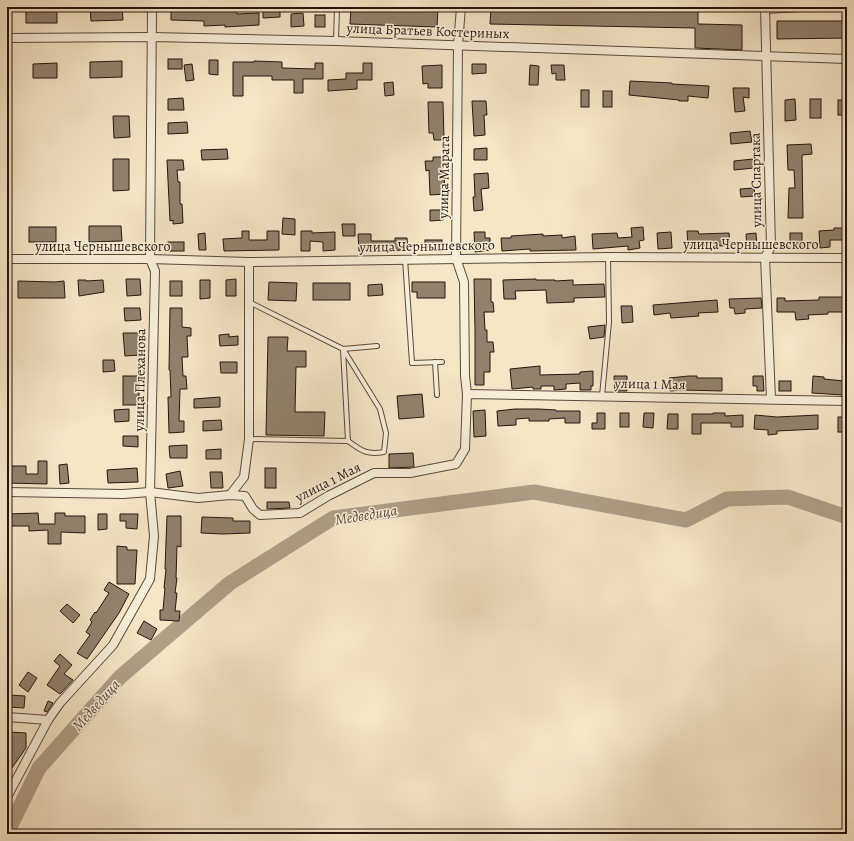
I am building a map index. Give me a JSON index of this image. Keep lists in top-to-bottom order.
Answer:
{
  "streets": {
    "street": [
      "улица Братьев Костериных",
      "улица Марата",
      "улица Спартака",
      "улица Чернышевского",
      "улица Плеханова",
      "улица 1 Мая"
    ]
  },
  "crossings": [
    ["улица Братьев Костериных", "улица Марата"],
    ["улица Братьев Костериных", "улица Спартака"],
    ["улица Братьев Костериных", "улица Плеханова"],
    ["улица Марата", "улица Чернышевского"],
    ["улица Марата", "улица 1 Мая"],
    ["улица Спартака", "улица Чернышевского"],
    ["улица Спартака", "улица 1 Мая"],
    ["улица Чернышевского", "улица Плеханова"],
    ["улица Плеханова", "улица 1 Мая"]
  ],
  "water": ["Медведица"]
}
